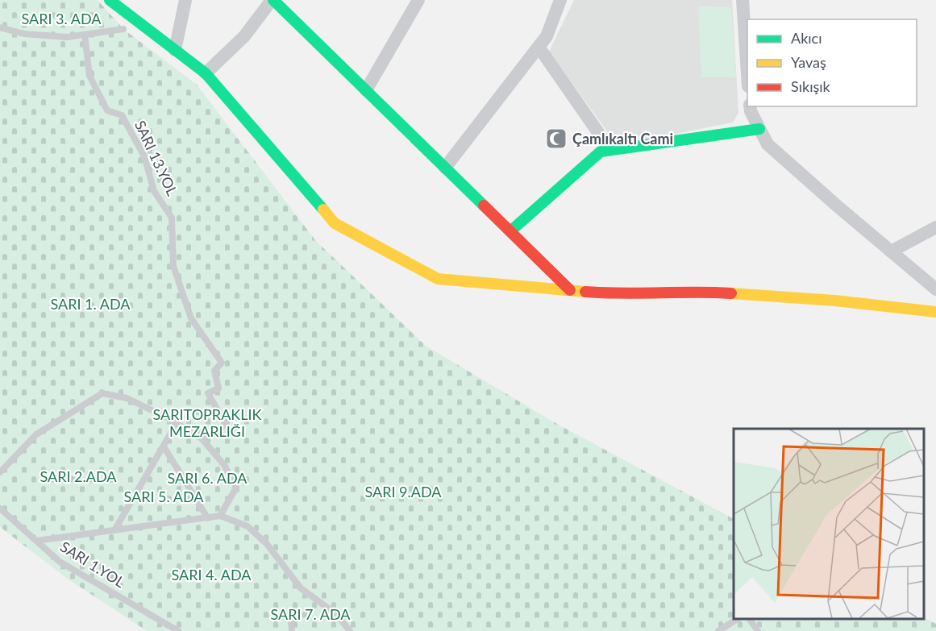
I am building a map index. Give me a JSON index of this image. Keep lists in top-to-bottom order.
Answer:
{
  "streets": {
    "lane": ["SARI 13.YOL", "SARI 1.YOL"]
  },
  "parks": [
    "SARI 3. ADA",
    "SARI 1. ADA",
    "SARITOPRAKLIK MEZARLIĞI",
    "SARI 2.ADA",
    "SARI 6. ADA",
    "SARI 9.ADA",
    "SARI 5. ADA",
    "SARI 4. ADA",
    "SARI 7. ADA"
  ],
  "places": {
    "mosque": ["Çamlıkaltı Cami"]
  },
  "legend": ["Akıcı", "Yavaş", "Sıkışık"]
}
